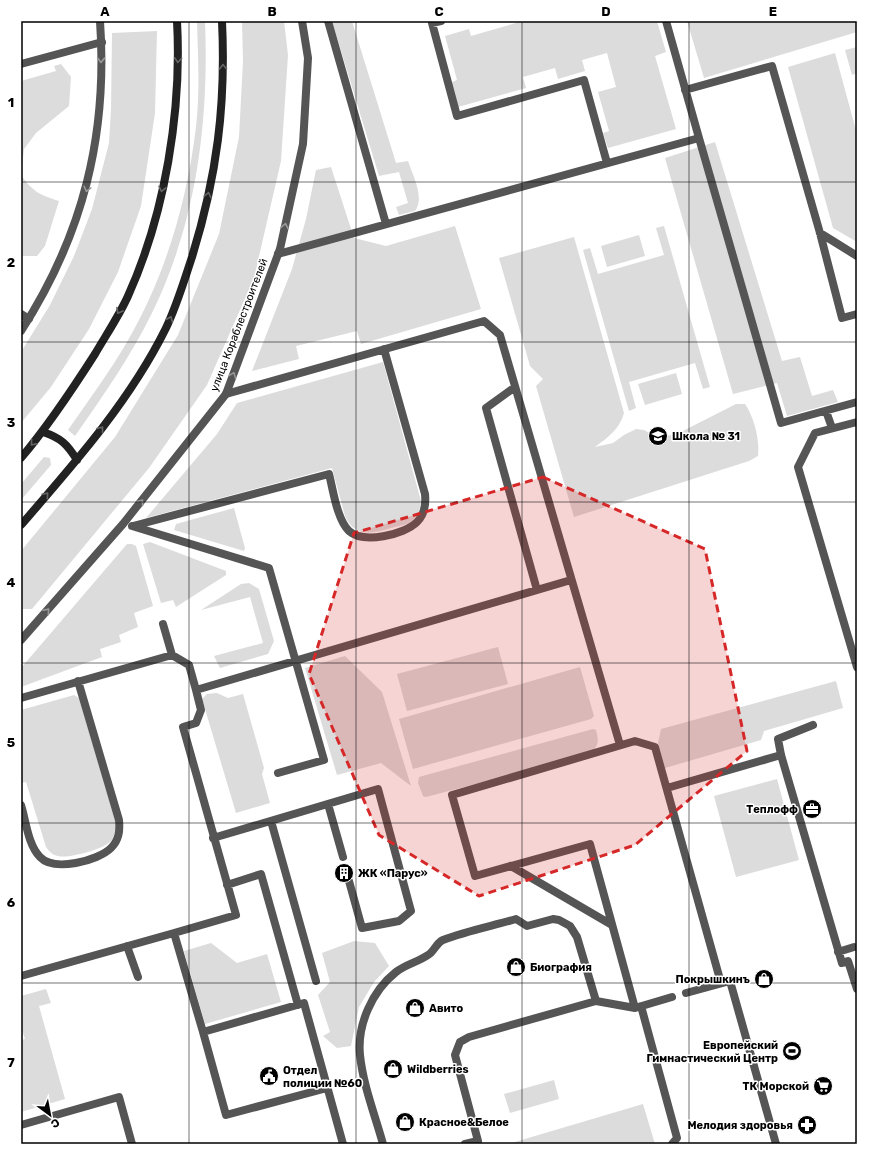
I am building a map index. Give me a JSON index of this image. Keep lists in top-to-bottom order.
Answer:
{
  "streets": {
    "street": ["улица Кораблестроителей"]
  },
  "one_way": ["улица Кораблестроителей"],
  "places": {
    "school or university": ["Школа № 31"],
    "office": ["Теплофф"],
    "building": ["ЖК «Парус»"],
    "shop": [
      "Биография",
      "Покрышкинъ",
      "Авито",
      "Wildberries",
      "Красное&Белое"
    ],
    "sports": ["Европейский Гимнастический Центр"],
    "public building": ["Отдел полиции №60"],
    "supermarket": ["ТК Морской"],
    "pharmacy": ["Мелодия здоровья"]
  },
  "north": "bottom right",
  "grid": {
    "columns": [
      "A",
      "B",
      "C",
      "D",
      "E"
    ],
    "rows": [
      "1",
      "2",
      "3",
      "4",
      "5",
      "6",
      "7"
    ]
  }
}
